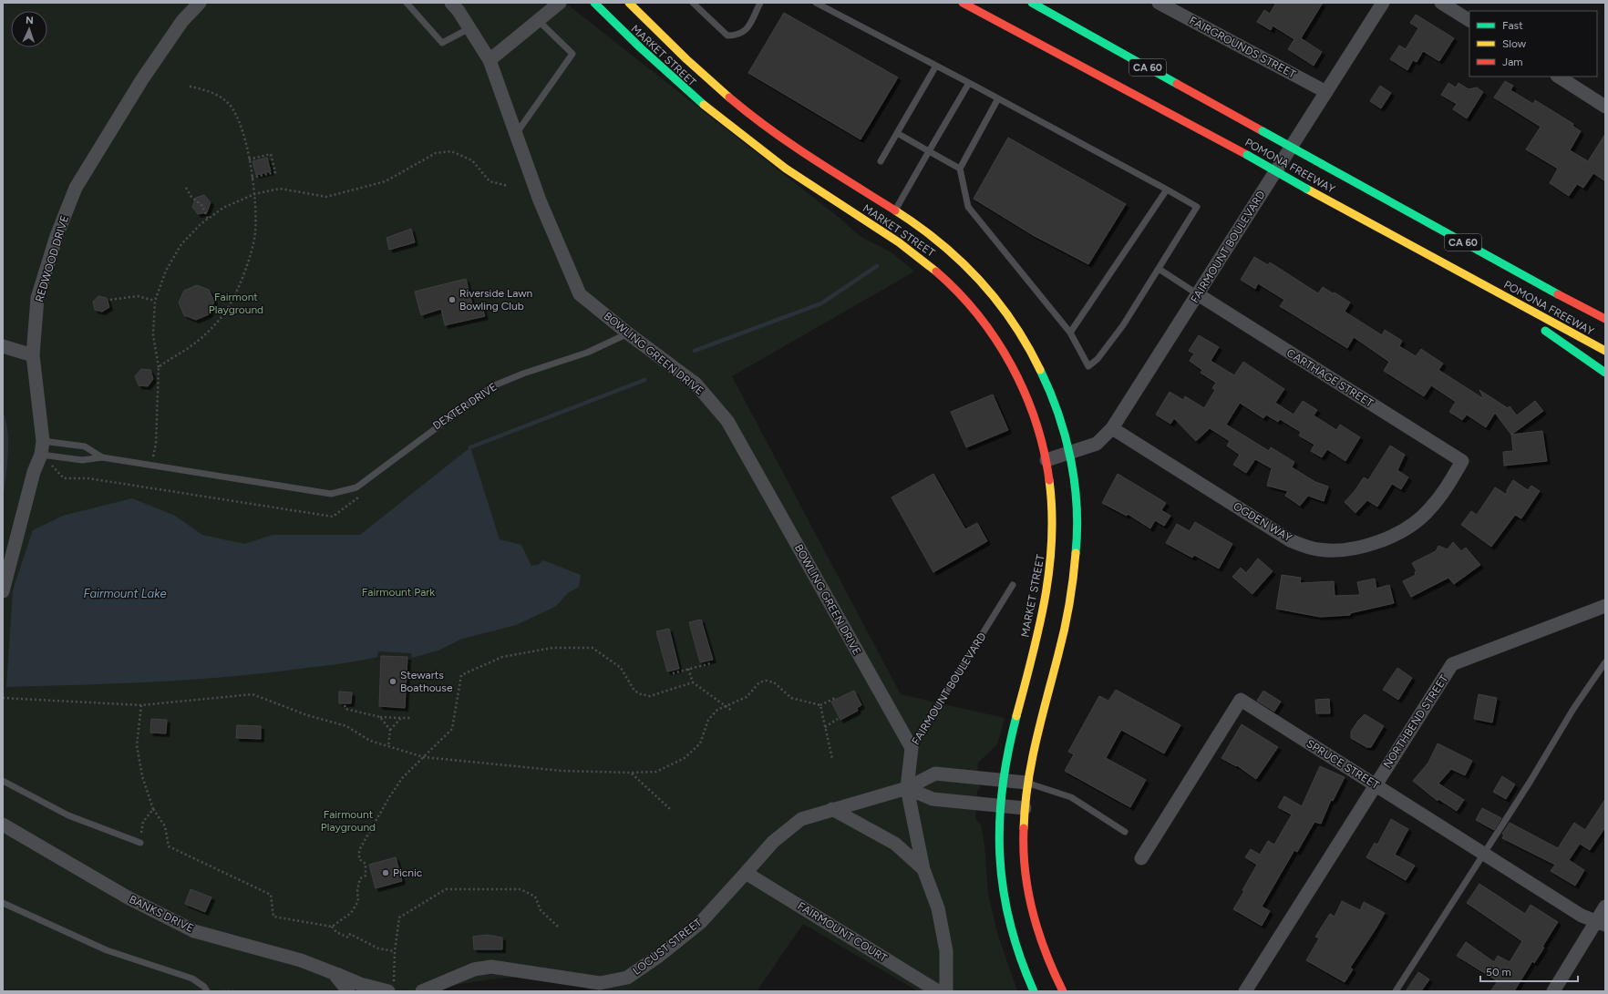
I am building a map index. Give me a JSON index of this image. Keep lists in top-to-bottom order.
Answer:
{
  "streets": {
    "main road": ["MARKET STREET", "CA 60", "POMONA FREEWAY"],
    "street": [
      "FAIRGROUNDS STREET",
      "FAIRMOUNT BOULEVARD",
      "REDWOOD DRIVE",
      "BOWLING GREEN DRIVE",
      "CARTHAGE STREET",
      "OGDEN WAY",
      "NORTHBEND STREET",
      "SPRUCE STREET",
      "BANKS DRIVE",
      "FAIRMOUNT COURT",
      "LOCUST STREET"
    ],
    "lane": ["DEXTER DRIVE"]
  },
  "crossings": [
    ["FAIRGROUNDS STREET", "FAIRMOUNT BOULEVARD"],
    ["MARKET STREET", "FAIRMOUNT BOULEVARD"],
    ["FAIRMOUNT BOULEVARD", "BOWLING GREEN DRIVE"],
    ["FAIRMOUNT BOULEVARD", "CARTHAGE STREET"],
    ["FAIRMOUNT BOULEVARD", "OGDEN WAY"],
    ["FAIRMOUNT BOULEVARD", "LOCUST STREET"],
    ["BOWLING GREEN DRIVE", "DEXTER DRIVE"],
    ["CARTHAGE STREET", "OGDEN WAY"],
    ["NORTHBEND STREET", "SPRUCE STREET"],
    ["FAIRMOUNT COURT", "LOCUST STREET"]
  ],
  "water": ["Fairmount Lake"],
  "parks": ["Fairmont Playground", "Fairmount Park", "Fairmount Playground"],
  "places": ["Riverside Lawn Bowling Club", "Stewarts Boathouse", "Picnic"],
  "legend": ["Fast", "Slow", "Jam"],
  "scale_bar": "50 m",
  "north": "top"
}
